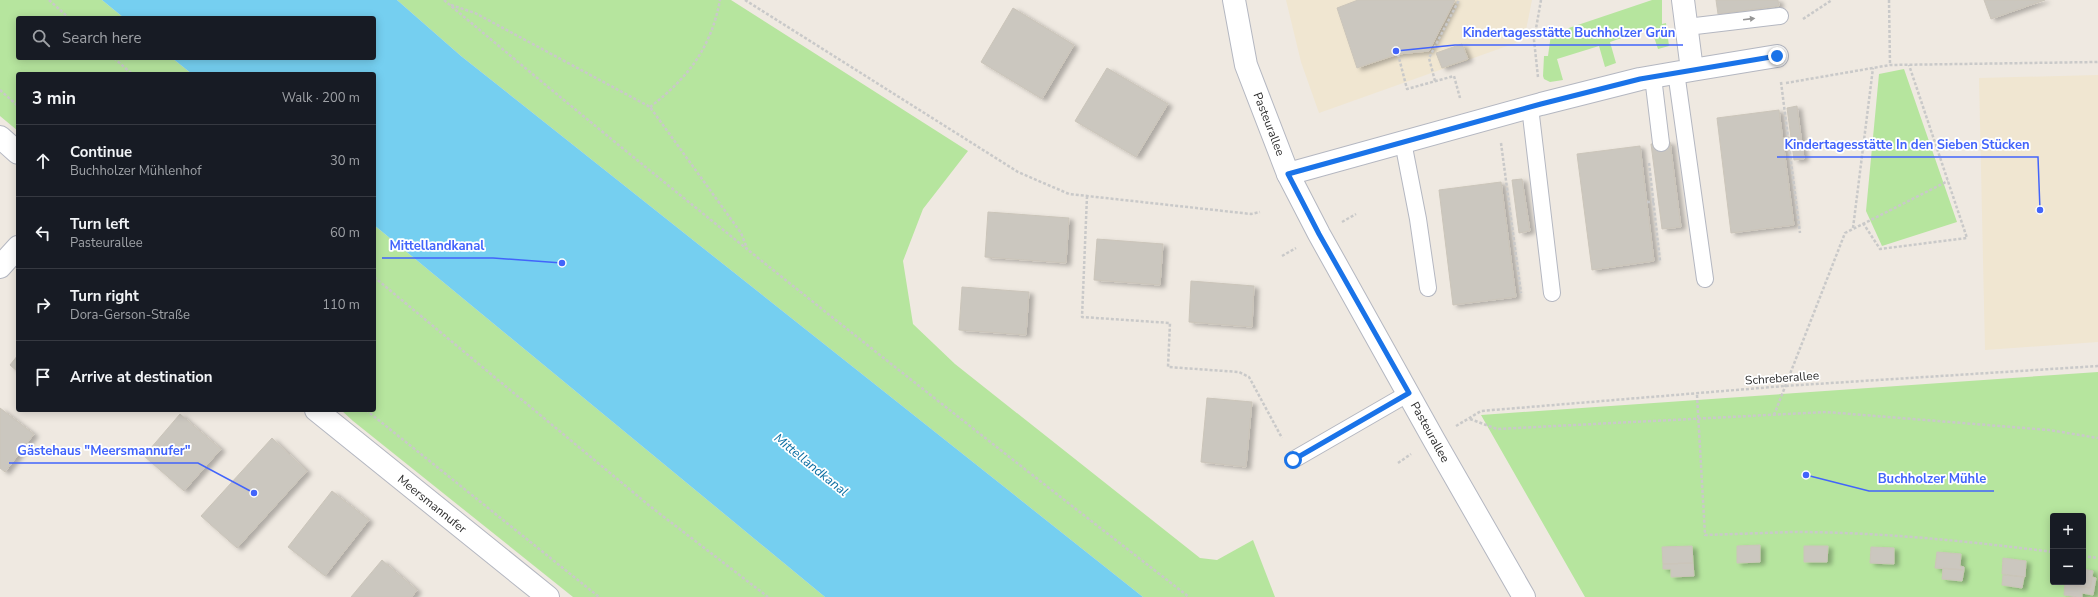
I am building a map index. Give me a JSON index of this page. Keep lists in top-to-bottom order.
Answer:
{
  "streets": {
    "street": ["Pasteurallee", "Meersmannufer"],
    "path": ["Schreberallee"]
  },
  "water": ["Mittellandkanal"],
  "places": [
    "Kindertagesstätte Buchholzer Grün",
    "Kindertagesstätte In den Sieben Stücken",
    "Mittellandkanal",
    "Buchholzer Mühle",
    "Gästehaus \"Meersmannufer\""
  ],
  "page": {
    "search": "Search here",
    "heading": ["3 min", "Walk · 200 m"],
    "list": [
      ["Continue", "Buchholzer Mühlenhof", "30 m"],
      ["Turn left", "Pasteurallee", "60 m"],
      ["Turn right", "Dora-Gerson-Straße", "110 m"],
      "Arrive at destination"
    ],
    "map_buttons": ["+", "−"]
  }
}
